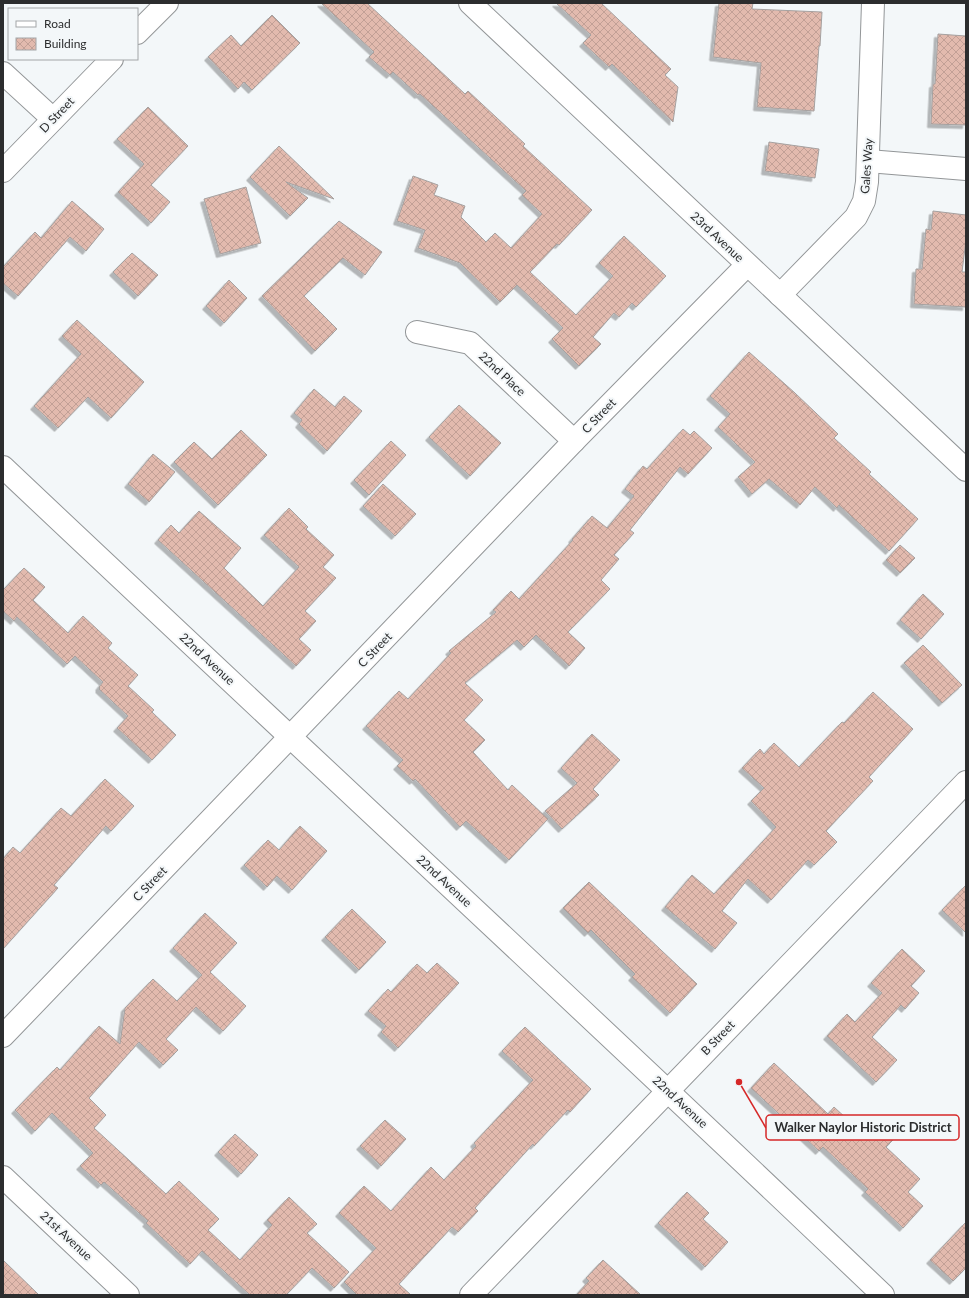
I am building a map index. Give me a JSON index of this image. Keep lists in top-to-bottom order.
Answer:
{
  "streets": {
    "street": [
      "D Street",
      "Gales Way",
      "23rd Avenue",
      "22nd Place",
      "C Street",
      "22nd Avenue",
      "B Street",
      "21st Avenue"
    ]
  },
  "crossings": [
    ["Gales Way", "23rd Avenue"],
    ["23rd Avenue", "C Street"],
    ["22nd Place", "C Street"],
    ["C Street", "22nd Avenue"],
    ["22nd Avenue", "B Street"]
  ],
  "places": ["Walker Naylor Historic District"],
  "legend": ["Road", "Building"]
}
